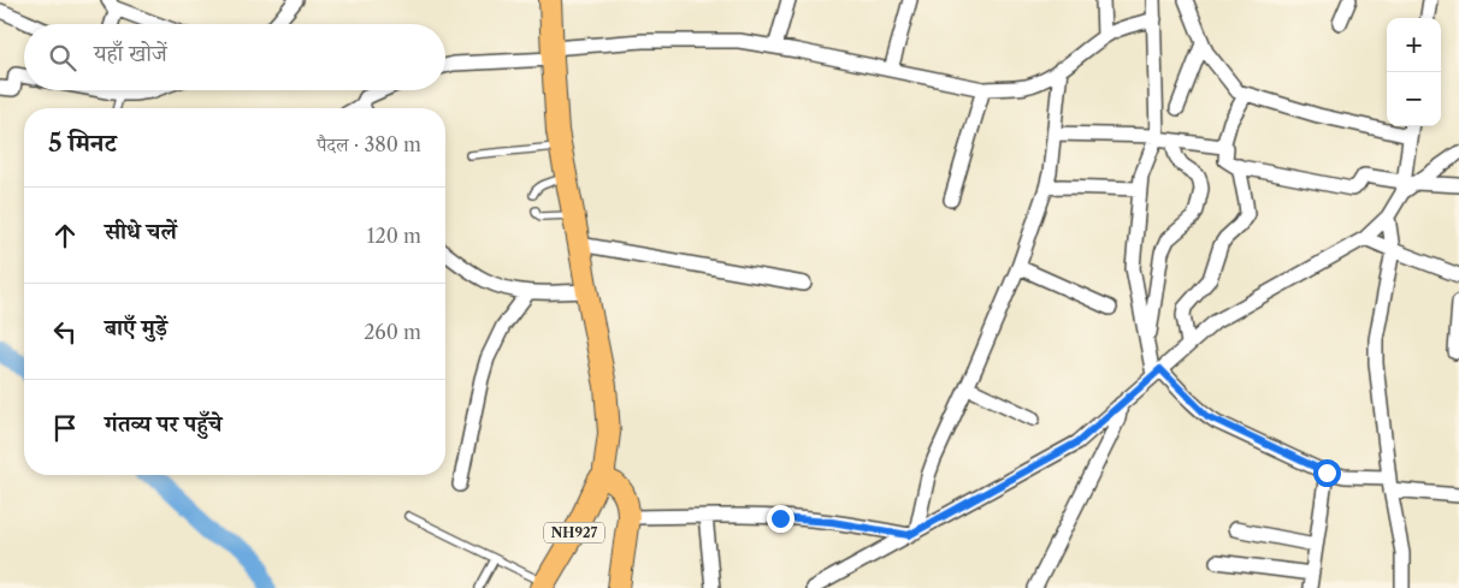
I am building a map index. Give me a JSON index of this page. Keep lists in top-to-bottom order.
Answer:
{
  "streets": {
    "main road": ["NH927"]
  },
  "page": {
    "map_buttons": ["+", "−"],
    "search": "यहाँ खोजें",
    "heading": ["5 मिनट", "पैदल · 380 m"],
    "list": [
      ["सीधे चलें", "120 m"],
      ["बाएँ मुड़ें", "260 m"],
      "गंतव्य पर पहुँचे"
    ]
  }
}
